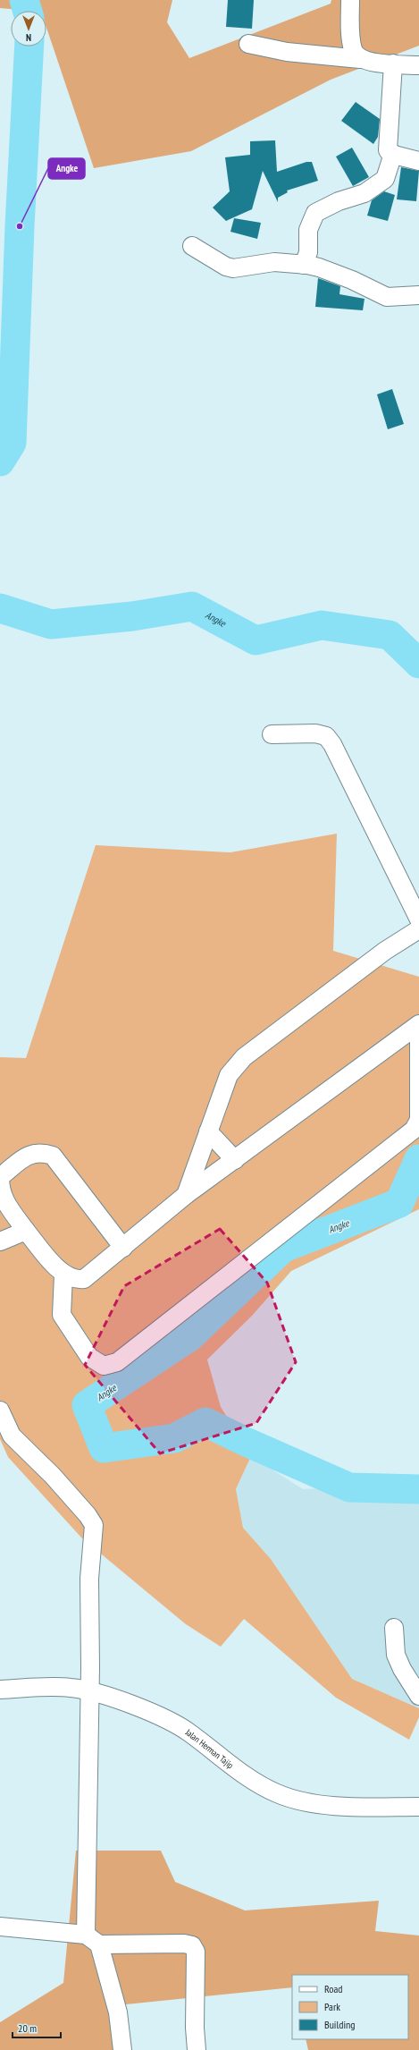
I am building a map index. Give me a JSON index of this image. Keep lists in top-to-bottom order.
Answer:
{
  "streets": {
    "street": ["Jalan Herman Tajip"]
  },
  "water": ["Angke"],
  "places": ["Angke"],
  "legend": ["Road", "Park", "Building"],
  "scale_bar": "20 m",
  "north": "bottom"
}
